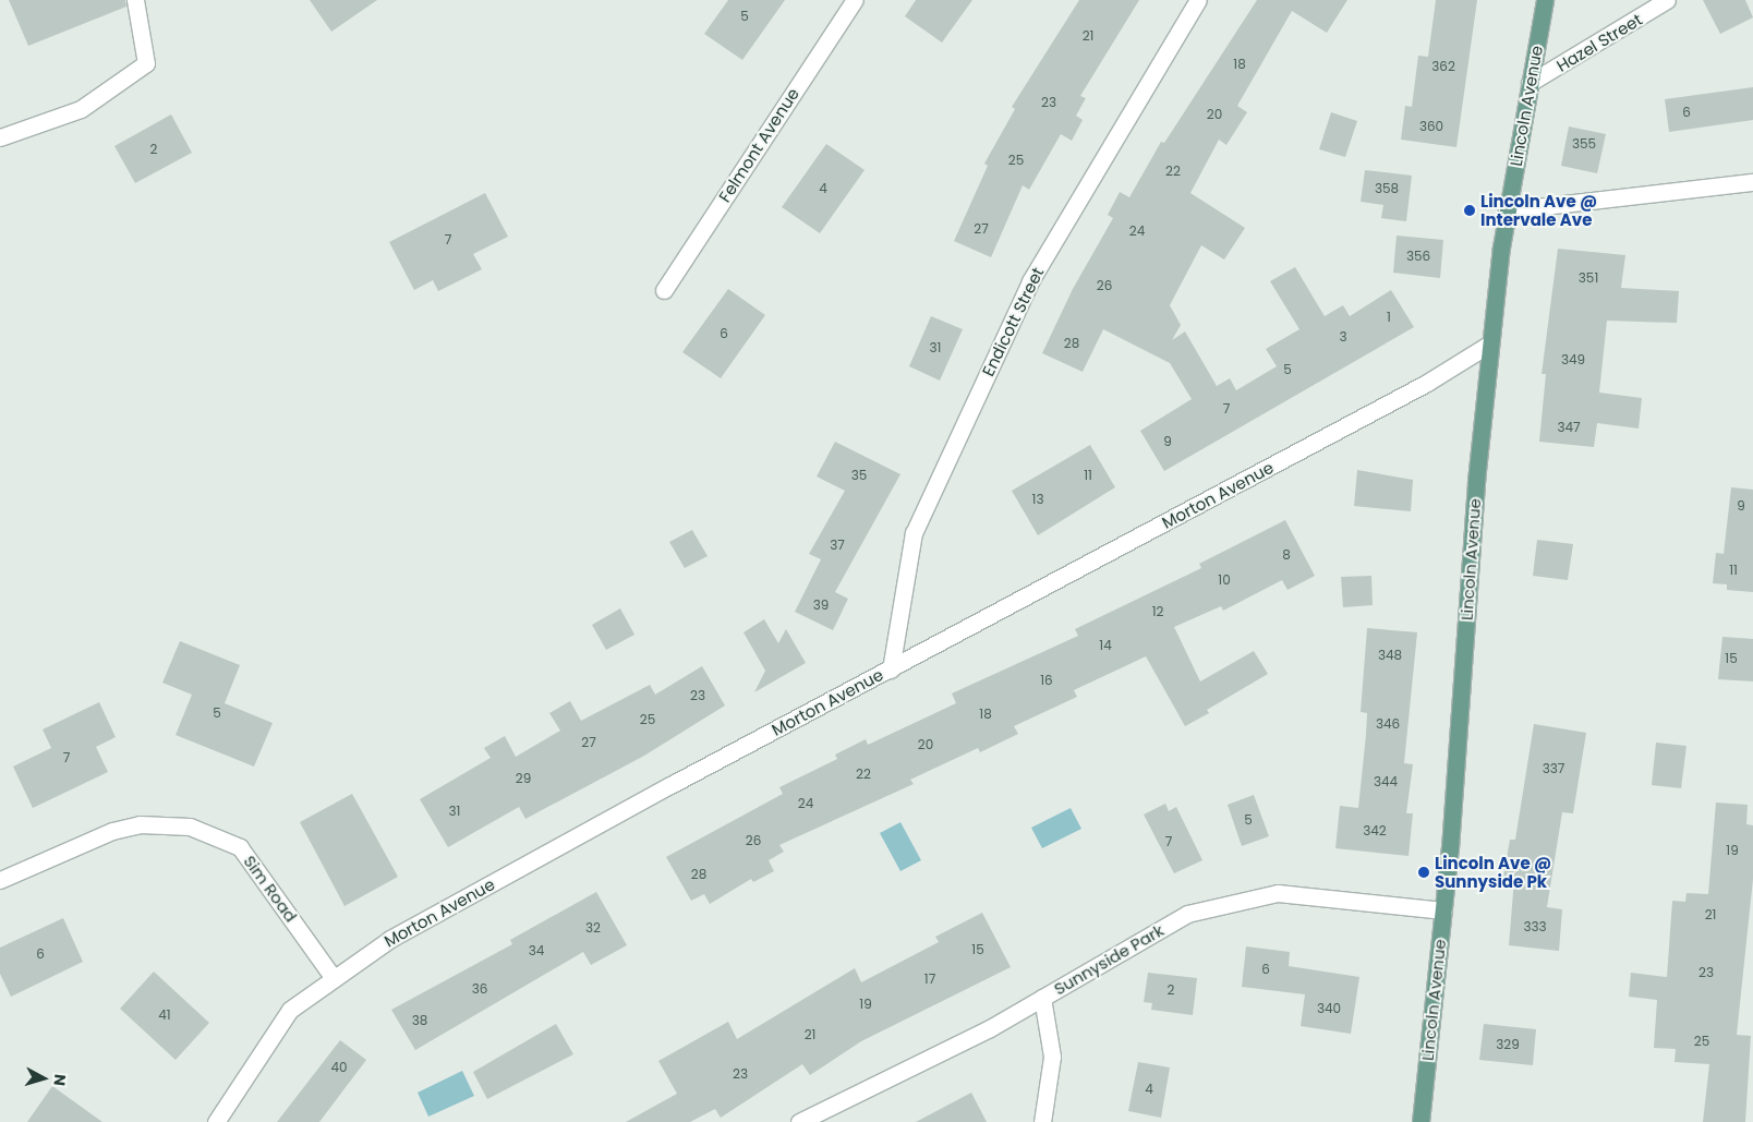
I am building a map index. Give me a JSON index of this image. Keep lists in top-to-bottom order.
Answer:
{
  "streets": {
    "main road": ["Lincoln Avenue"],
    "street": [
      "Hazel Street",
      "Felmont Avenue",
      "Endicott Street",
      "Morton Avenue",
      "Sim Road",
      "Sunnyside Park"
    ]
  },
  "crossings": [
    ["Hazel Street", "Lincoln Avenue"],
    ["Lincoln Avenue", "Morton Avenue"],
    ["Lincoln Avenue", "Sunnyside Park"],
    ["Endicott Street", "Morton Avenue"],
    ["Morton Avenue", "Sim Road"]
  ],
  "places": ["Lincoln Ave @ Intervale Ave", "Lincoln Ave @ Sunnyside Pk"],
  "house_numbers": [
    "5",
    "21",
    "18",
    "362",
    "23",
    "6",
    "20",
    "360",
    "355",
    "2",
    "25",
    "22",
    "4",
    "358",
    "27",
    "24",
    "7",
    "356",
    "351",
    "26",
    "1",
    "6",
    "3",
    "28",
    "31",
    "349",
    "5",
    "7",
    "347",
    "9",
    "35",
    "11",
    "13",
    "9",
    "37",
    "8",
    "11",
    "10",
    "39",
    "12",
    "14",
    "348",
    "15",
    "16",
    "23",
    "5",
    "18",
    "25",
    "346",
    "27",
    "20",
    "7",
    "337",
    "22",
    "29",
    "344",
    "24",
    "31",
    "5",
    "342",
    "26",
    "7",
    "19",
    "28",
    "21",
    "333",
    "32",
    "15",
    "34",
    "6",
    "6",
    "23",
    "17",
    "36",
    "2",
    "19",
    "340",
    "41",
    "38",
    "21",
    "25",
    "329",
    "40",
    "23",
    "4"
  ],
  "north": "right"
}
